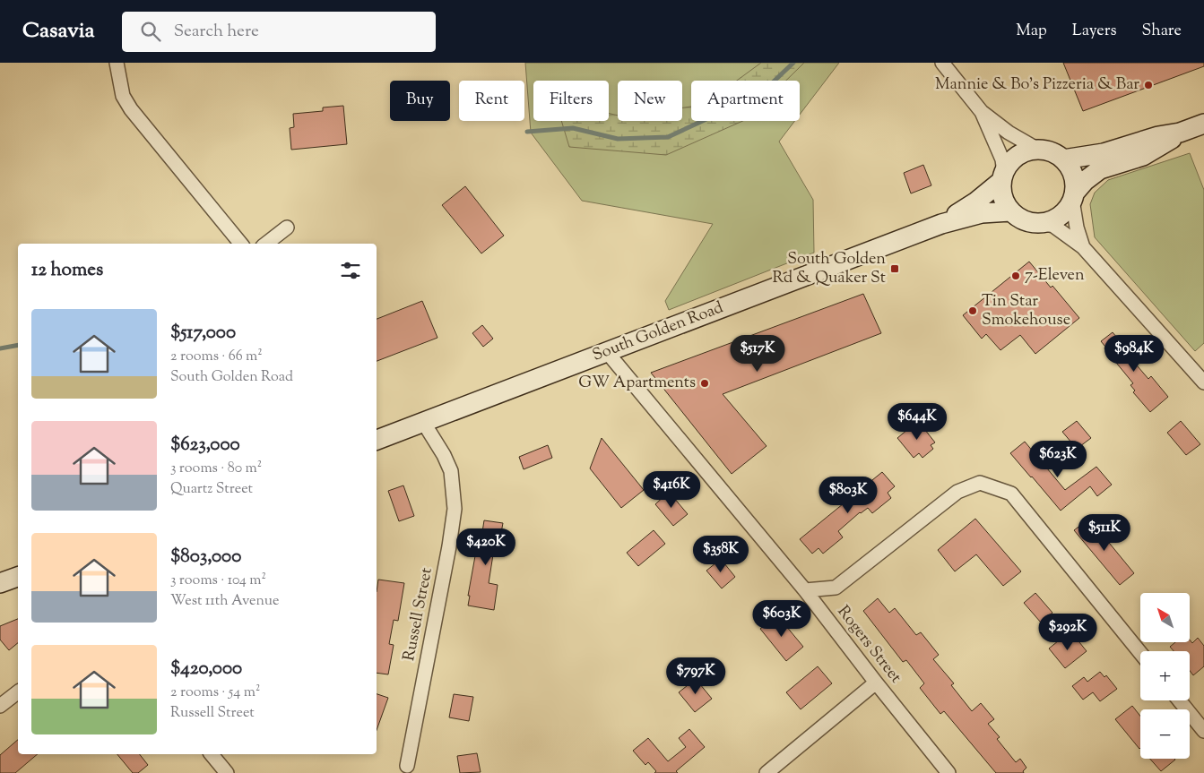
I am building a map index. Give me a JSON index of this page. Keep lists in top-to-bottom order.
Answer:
{
  "streets": {
    "main road": ["South Golden Road"],
    "street": ["Russell Street", "Rogers Street"]
  },
  "crossings": [
    ["South Golden Road", "Russell Street"],
    ["South Golden Road", "Rogers Street"]
  ],
  "places": {
    "other": [
      "Mannie & Bo's Pizzeria & Bar",
      "7-Eleven",
      "Tin Star Smokehouse",
      "GW Apartments"
    ],
    "transit": ["South Golden Rd & Quaker St"]
  },
  "north": "top left",
  "page": {
    "header": "Casavia",
    "search": "Search here",
    "nav": ["Map", "Layers", "Share"],
    "chip": [
      "Buy",
      "Rent",
      "Filters",
      "New",
      "Apartment"
    ],
    "heading": "12 homes",
    "list": [
      {
        "name": "$517,000",
        "note": "2 rooms · 66 m² · South Golden Road"
      },
      {
        "name": "$623,000",
        "note": "3 rooms · 80 m² · Quartz Street"
      },
      {
        "name": "$803,000",
        "note": "3 rooms · 104 m² · West 11th Avenue"
      },
      {
        "name": "$420,000",
        "note": "2 rooms · 54 m² · Russell Street"
      }
    ],
    "price": [
      "$517K",
      "$984K",
      "$644K",
      "$623K",
      "$416K",
      "$803K",
      "$511K",
      "$420K",
      "$358K",
      "$603K",
      "$292K",
      "$797K"
    ],
    "map_buttons": ["+", "−"]
  }
}
